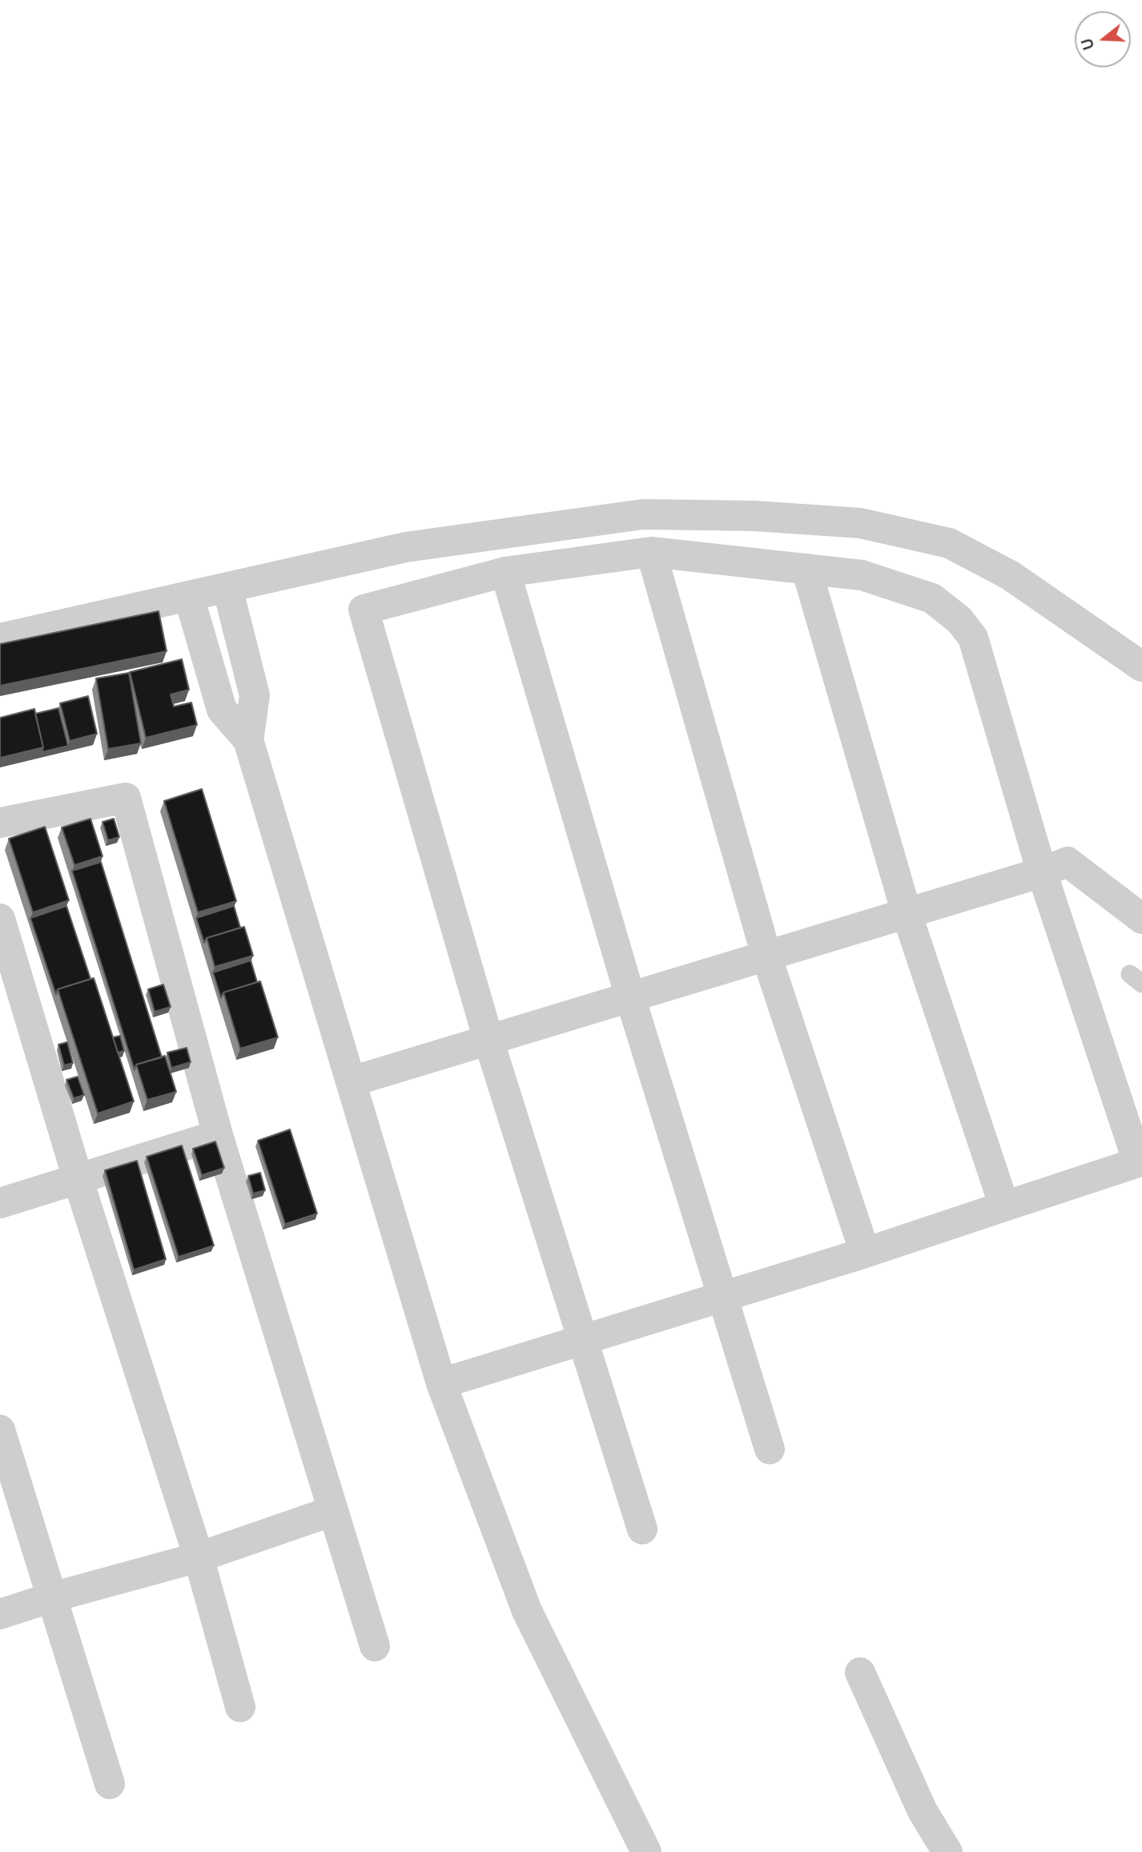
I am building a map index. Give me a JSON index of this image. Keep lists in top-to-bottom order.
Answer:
{
  "north": "left"
}
